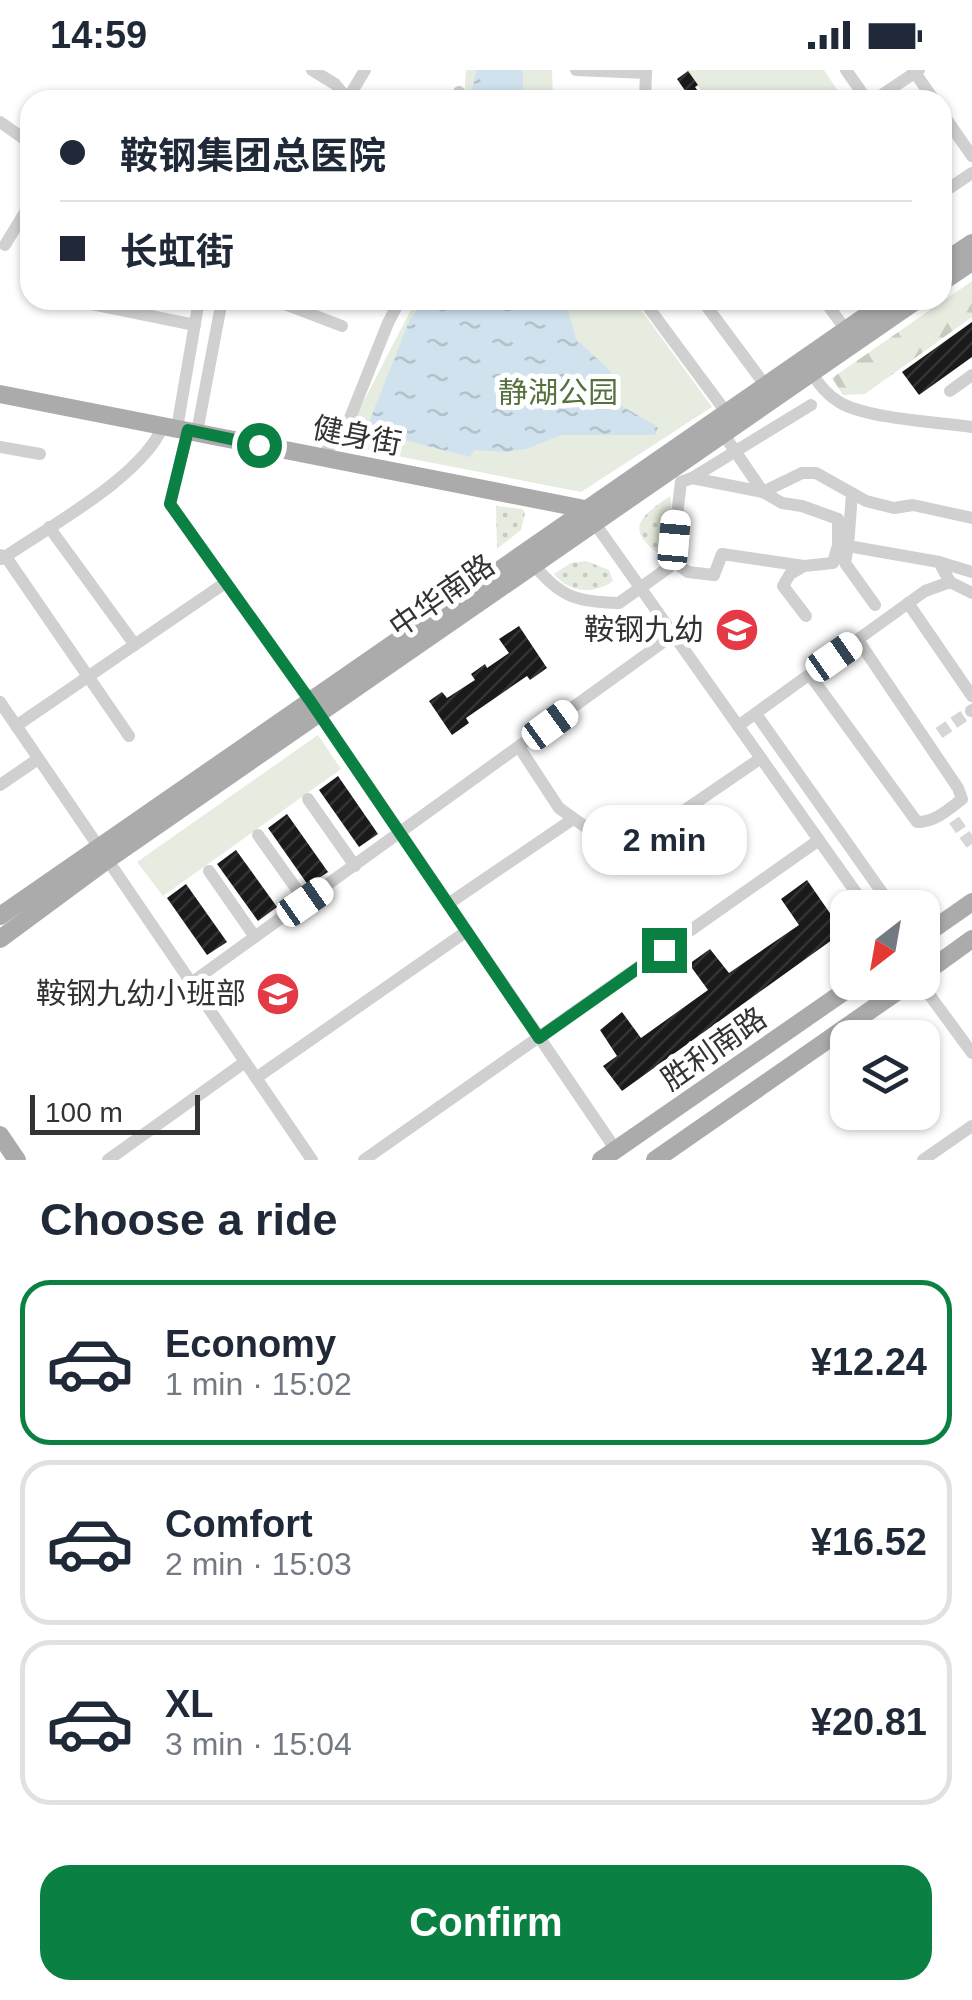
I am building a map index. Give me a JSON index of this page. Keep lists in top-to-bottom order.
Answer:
{
  "streets": {
    "main road": ["健身街", "中华南路", "胜利南路"]
  },
  "crossings": [
    ["健身街", "中华南路"]
  ],
  "parks": ["静湖公园"],
  "places": {
    "school or university": ["鞍钢九幼", "鞍钢九幼小班部"]
  },
  "scale_bar": "100 m",
  "north": "bottom left",
  "page": {
    "status": "14:59",
    "banner": ["鞍钢集团总医院", "长虹街"],
    "bubble": "2 min",
    "scale": "100 m",
    "heading": "Choose a ride",
    "list": [
      {
        "name": "Economy",
        "note": "1 min · 15:02",
        "value": "¥12.24"
      },
      {
        "name": "Comfort",
        "note": "2 min · 15:03",
        "value": "¥16.52"
      },
      {
        "name": "XL",
        "note": "3 min · 15:04",
        "value": "¥20.81"
      }
    ],
    "buttons": "Confirm"
  }
}
